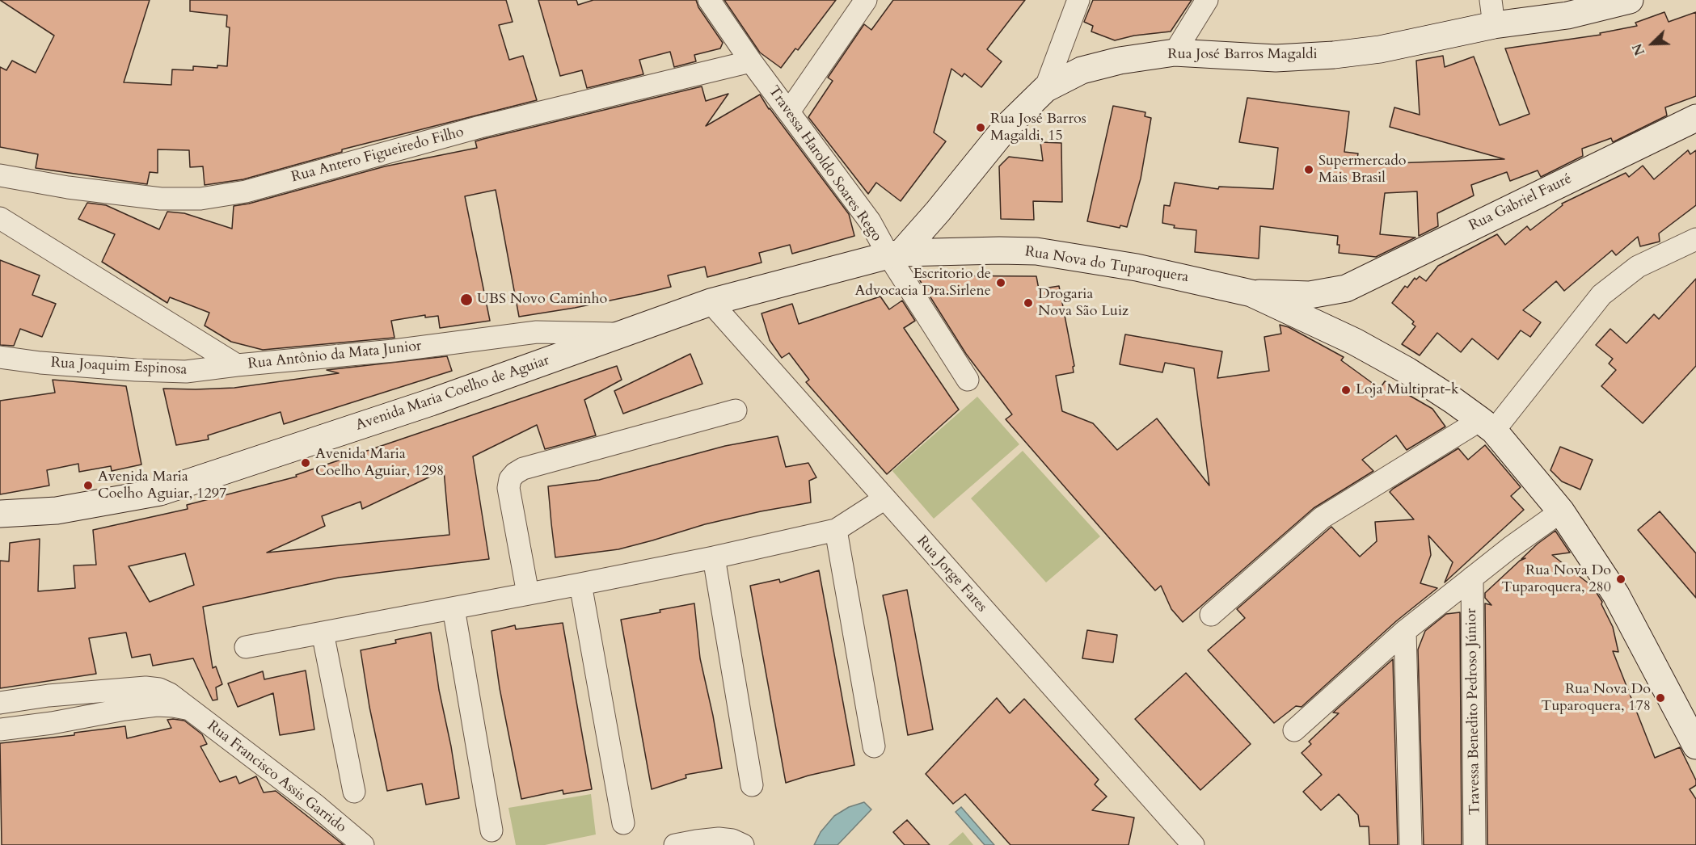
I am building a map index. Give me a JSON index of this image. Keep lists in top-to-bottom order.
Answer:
{
  "streets": {
    "main road": [
      "Rua José Barros Magaldi",
      "Rua Gabriel Fauré",
      "Rua Nova do Tuparoquera",
      "Avenida Maria Coelho de Aguiar"
    ],
    "street": [
      "Rua Antero Figueiredo Filho",
      "Travessa Haroldo Soares Rego",
      "Rua Antônio da Mata Junior",
      "Rua Joaquim Espinosa",
      "Rua Jorge Fares",
      "Travessa Benedito Pedroso Júnior",
      "Rua Francisco Assis Garrido"
    ]
  },
  "crossings": [
    ["Rua José Barros Magaldi", "Travessa Haroldo Soares Rego"],
    ["Rua José Barros Magaldi", "Rua Nova do Tuparoquera"],
    ["Rua José Barros Magaldi", "Avenida Maria Coelho de Aguiar"],
    ["Rua Antero Figueiredo Filho", "Travessa Haroldo Soares Rego"],
    ["Travessa Haroldo Soares Rego", "Rua Nova do Tuparoquera"],
    ["Travessa Haroldo Soares Rego", "Avenida Maria Coelho de Aguiar"],
    ["Rua Gabriel Fauré", "Rua Nova do Tuparoquera"],
    ["Rua Nova do Tuparoquera", "Avenida Maria Coelho de Aguiar"],
    ["Rua Antônio da Mata Junior", "Rua Joaquim Espinosa"],
    ["Rua Antônio da Mata Junior", "Avenida Maria Coelho de Aguiar"],
    ["Avenida Maria Coelho de Aguiar", "Rua Jorge Fares"]
  ],
  "places": [
    "Rua José Barros Magaldi, 15",
    "Supermercado Mais Brasil",
    "Escritorio de Advocacia Dra.Sirlene",
    "UBS Novo Caminho",
    "Drogaria Nova São Luiz",
    "Loja Multiprat-k",
    "Avenida Maria Coelho Aguiar, 1298",
    "Avenida Maria Coelho Aguiar, 1297",
    "Rua Nova Do Tuparoquera, 280",
    "Rua Nova Do Tuparoquera, 178"
  ],
  "north": "bottom left"
}
